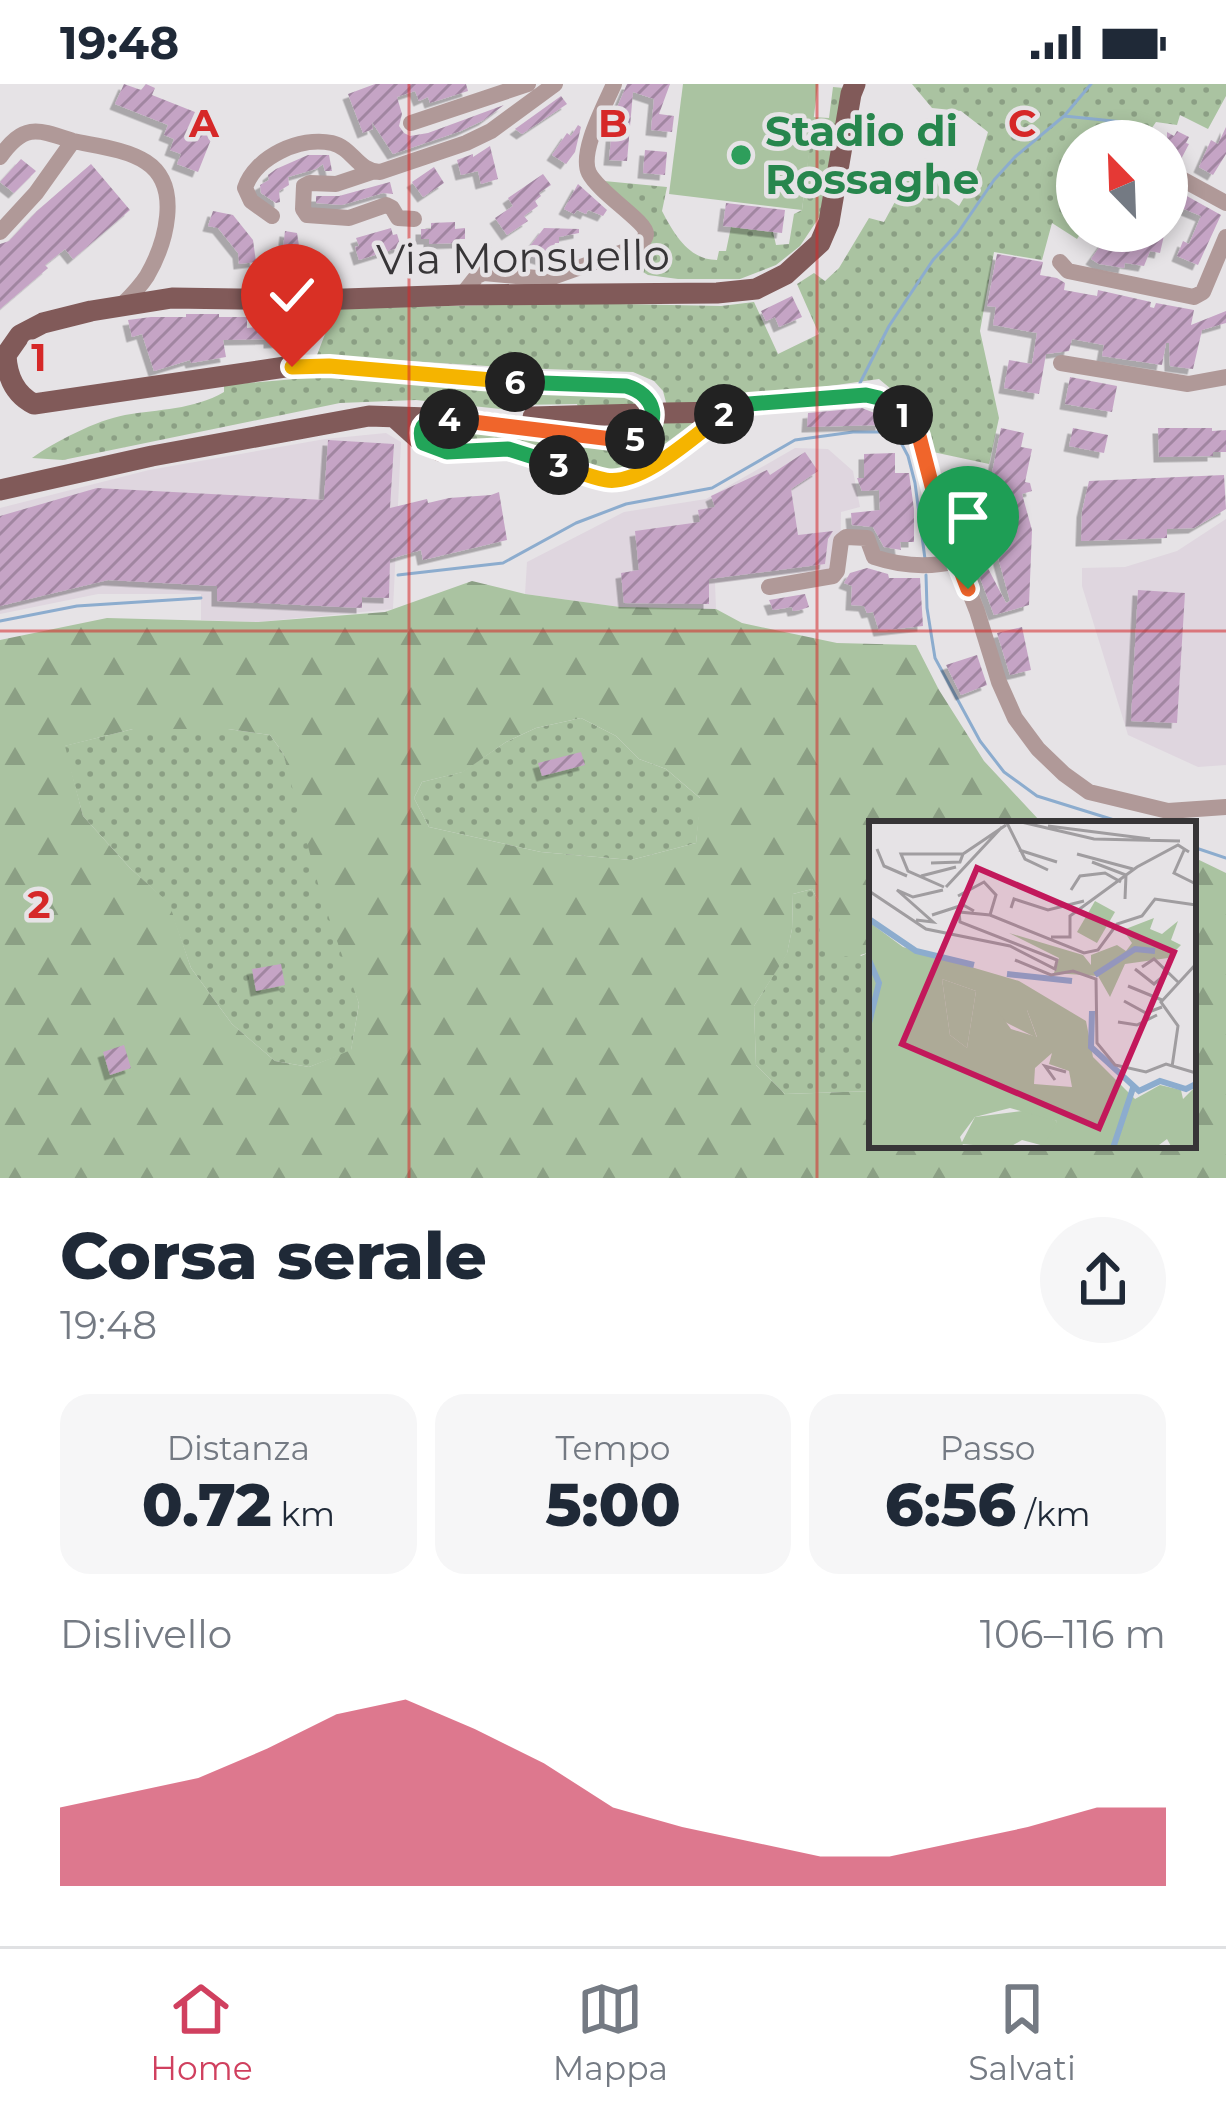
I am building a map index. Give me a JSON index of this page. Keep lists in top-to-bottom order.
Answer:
{
  "streets": {
    "main road": ["Via Monsuello"]
  },
  "places": ["Stadio di Rossaghe"],
  "north": "top left",
  "page": {
    "status": "19:48",
    "pins": [
      "6",
      "2",
      "1",
      "4",
      "5",
      "3"
    ],
    "heading": ["Corsa serale", "19:48"],
    "stats": [
      ["Distanza", "0.72 km"],
      ["Tempo", "5:00"],
      ["Passo", "6:56 /km"]
    ],
    "chart": ["Dislivello", "106–116 m"],
    "tabs": ["Home", "Mappa", "Salvati"]
  },
  "grid": {
    "columns": ["A", "B", "C"],
    "rows": ["1", "2"]
  }
}
